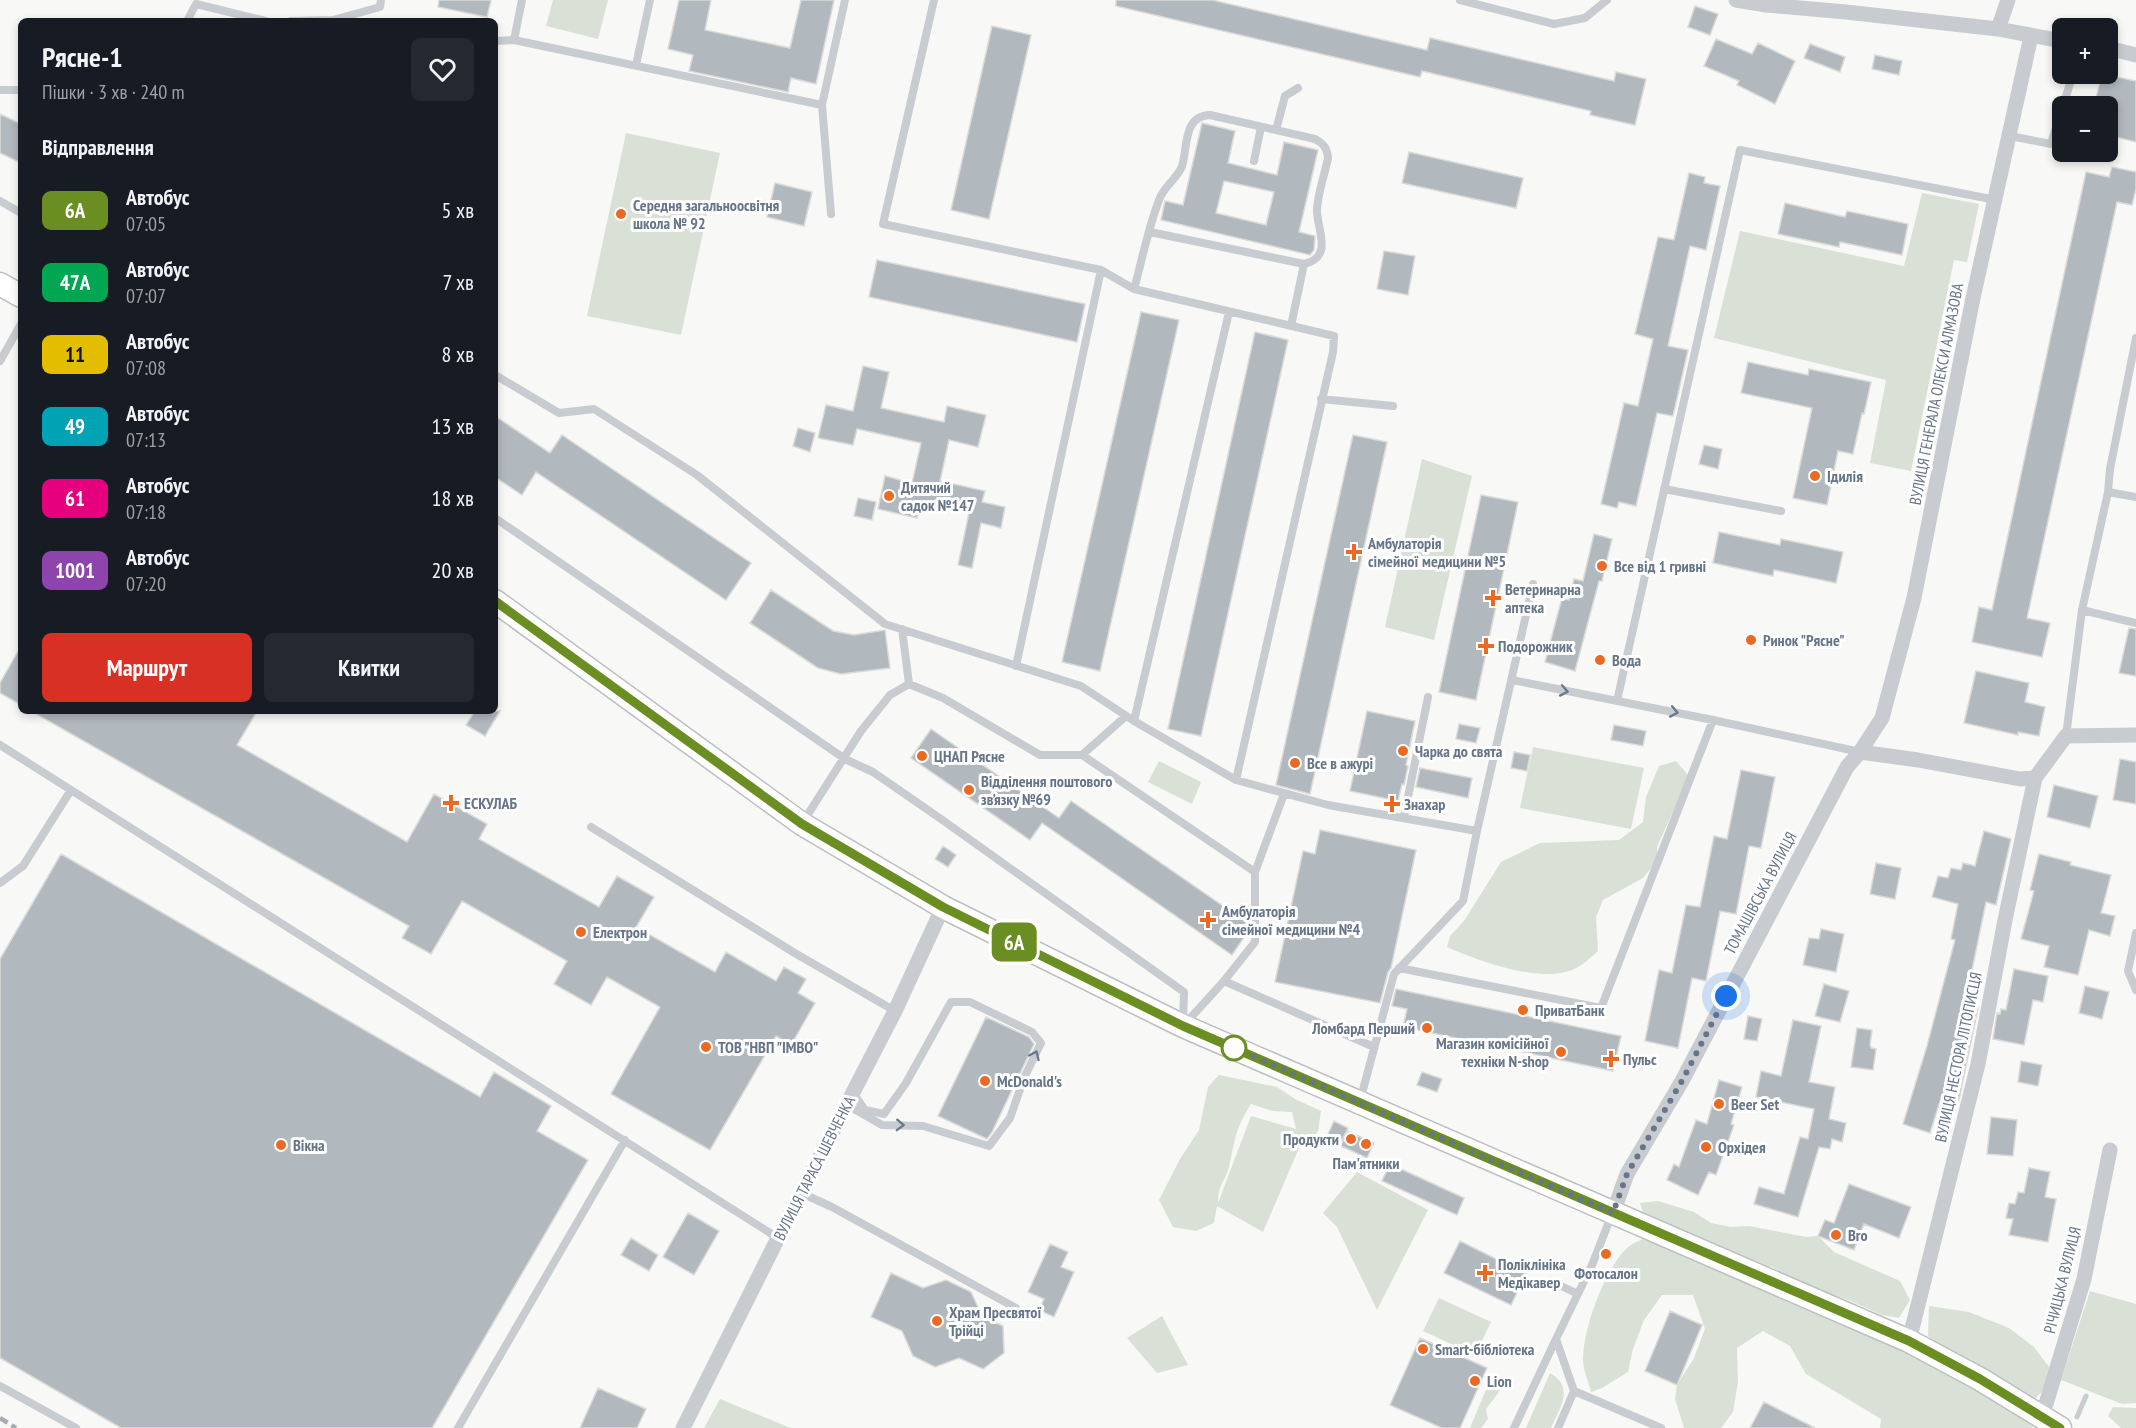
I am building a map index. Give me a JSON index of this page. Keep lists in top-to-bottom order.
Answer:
{
  "streets": {
    "street": [
      "ВУЛИЦЯ ГЕНЕРАЛА ОЛЕКСИ АЛМАЗОВА",
      "ТОМАШІВСЬКА ВУЛИЦЯ",
      "ВУЛИЦЯ НЕСТОРА ЛІТОПИСЦЯ",
      "ВУЛИЦЯ ТАРАСА ШЕВЧЕНКА",
      "РІЧИЦЬКА ВУЛИЦЯ"
    ]
  },
  "crossings": [
    ["ВУЛИЦЯ ГЕНЕРАЛА ОЛЕКСИ АЛМАЗОВА", "ТОМАШІВСЬКА ВУЛИЦЯ"]
  ],
  "places": {
    "other": [
      "Середня загальноосвітня школа № 92",
      "Ідилія",
      "Дитячий садок №147",
      "Все від 1 гривні",
      "Ринок \"Рясне\"",
      "Вода",
      "Чарка до свята",
      "ЦНАП Рясне",
      "Все в ажурі",
      "Відділення поштового зв’язку №69",
      "Електрон",
      "ПриватБанк",
      "Ломбард Перший",
      "ТОВ \"НВП \"ІМВО\"",
      "Магазин комісійної техніки N-shop",
      "McDonald's",
      "Beer Set",
      "Продукти",
      "Пам'ятники",
      "Вікна",
      "Орхідея",
      "Bro",
      "Фотосалон",
      "Храм Пресвятої Трійці",
      "Smart-бібліотека",
      "Lion"
    ],
    "health": [
      "Амбулаторія сімейної медицини №5",
      "Ветеринарна аптека",
      "Подорожник",
      "ЕСКУЛАБ",
      "Знахар",
      "Амбулаторія сімейної медицини №4",
      "Пульс",
      "Поліклініка Медікавер"
    ]
  },
  "lines": ["bus line 6А"],
  "page": {
    "on_map": "6А",
    "map_buttons": ["+", "−"],
    "heading": [
      ["Рясне-1", "Пішки · 3 хв · 240 m"],
      "Відправлення"
    ],
    "list": [
      {
        "mark": "6А",
        "name": "Автобус",
        "note": "07:05",
        "value": "5 хв"
      },
      {
        "mark": "47А",
        "name": "Автобус",
        "note": "07:07",
        "value": "7 хв"
      },
      {
        "mark": "11",
        "name": "Автобус",
        "note": "07:08",
        "value": "8 хв"
      },
      {
        "mark": "49",
        "name": "Автобус",
        "note": "07:13",
        "value": "13 хв"
      },
      {
        "mark": "61",
        "name": "Автобус",
        "note": "07:18",
        "value": "18 хв"
      },
      {
        "mark": "1001",
        "name": "Автобус",
        "note": "07:20",
        "value": "20 хв"
      }
    ],
    "buttons": ["Маршрут", "Квитки"]
  }
}
